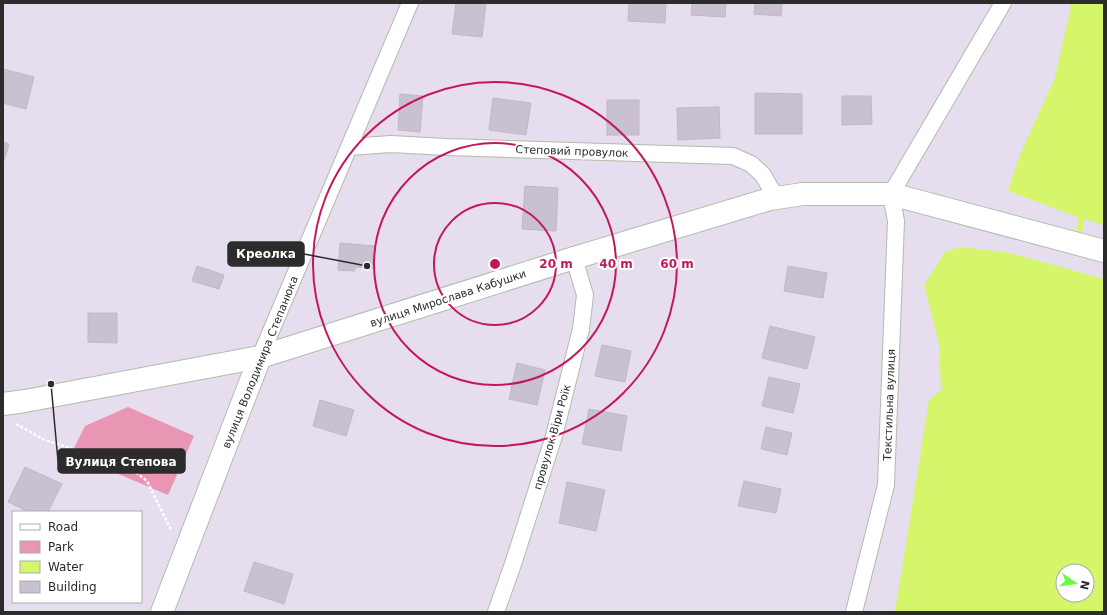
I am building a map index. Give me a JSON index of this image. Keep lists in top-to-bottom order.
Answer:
{
  "streets": {
    "street": [
      "Степовий провулок",
      "вулиця Мирослава Кабушки",
      "вулиця Володимира Степанюка",
      "Текстильна вулиця",
      "провулок Віри Роїк"
    ]
  },
  "crossings": [
    ["Степовий провулок", "вулиця Мирослава Кабушки"],
    ["Степовий провулок", "вулиця Володимира Степанюка"],
    ["вулиця Мирослава Кабушки", "вулиця Володимира Степанюка"],
    ["вулиця Мирослава Кабушки", "Текстильна вулиця"],
    ["вулиця Мирослава Кабушки", "провулок Віри Роїк"]
  ],
  "places": ["Креолка", "Вулиця Степова"],
  "legend": [
    "Road",
    "Park",
    "Water",
    "Building"
  ],
  "north": "right",
  "rings": ["20 m", "40 m", "60 m"]
}
